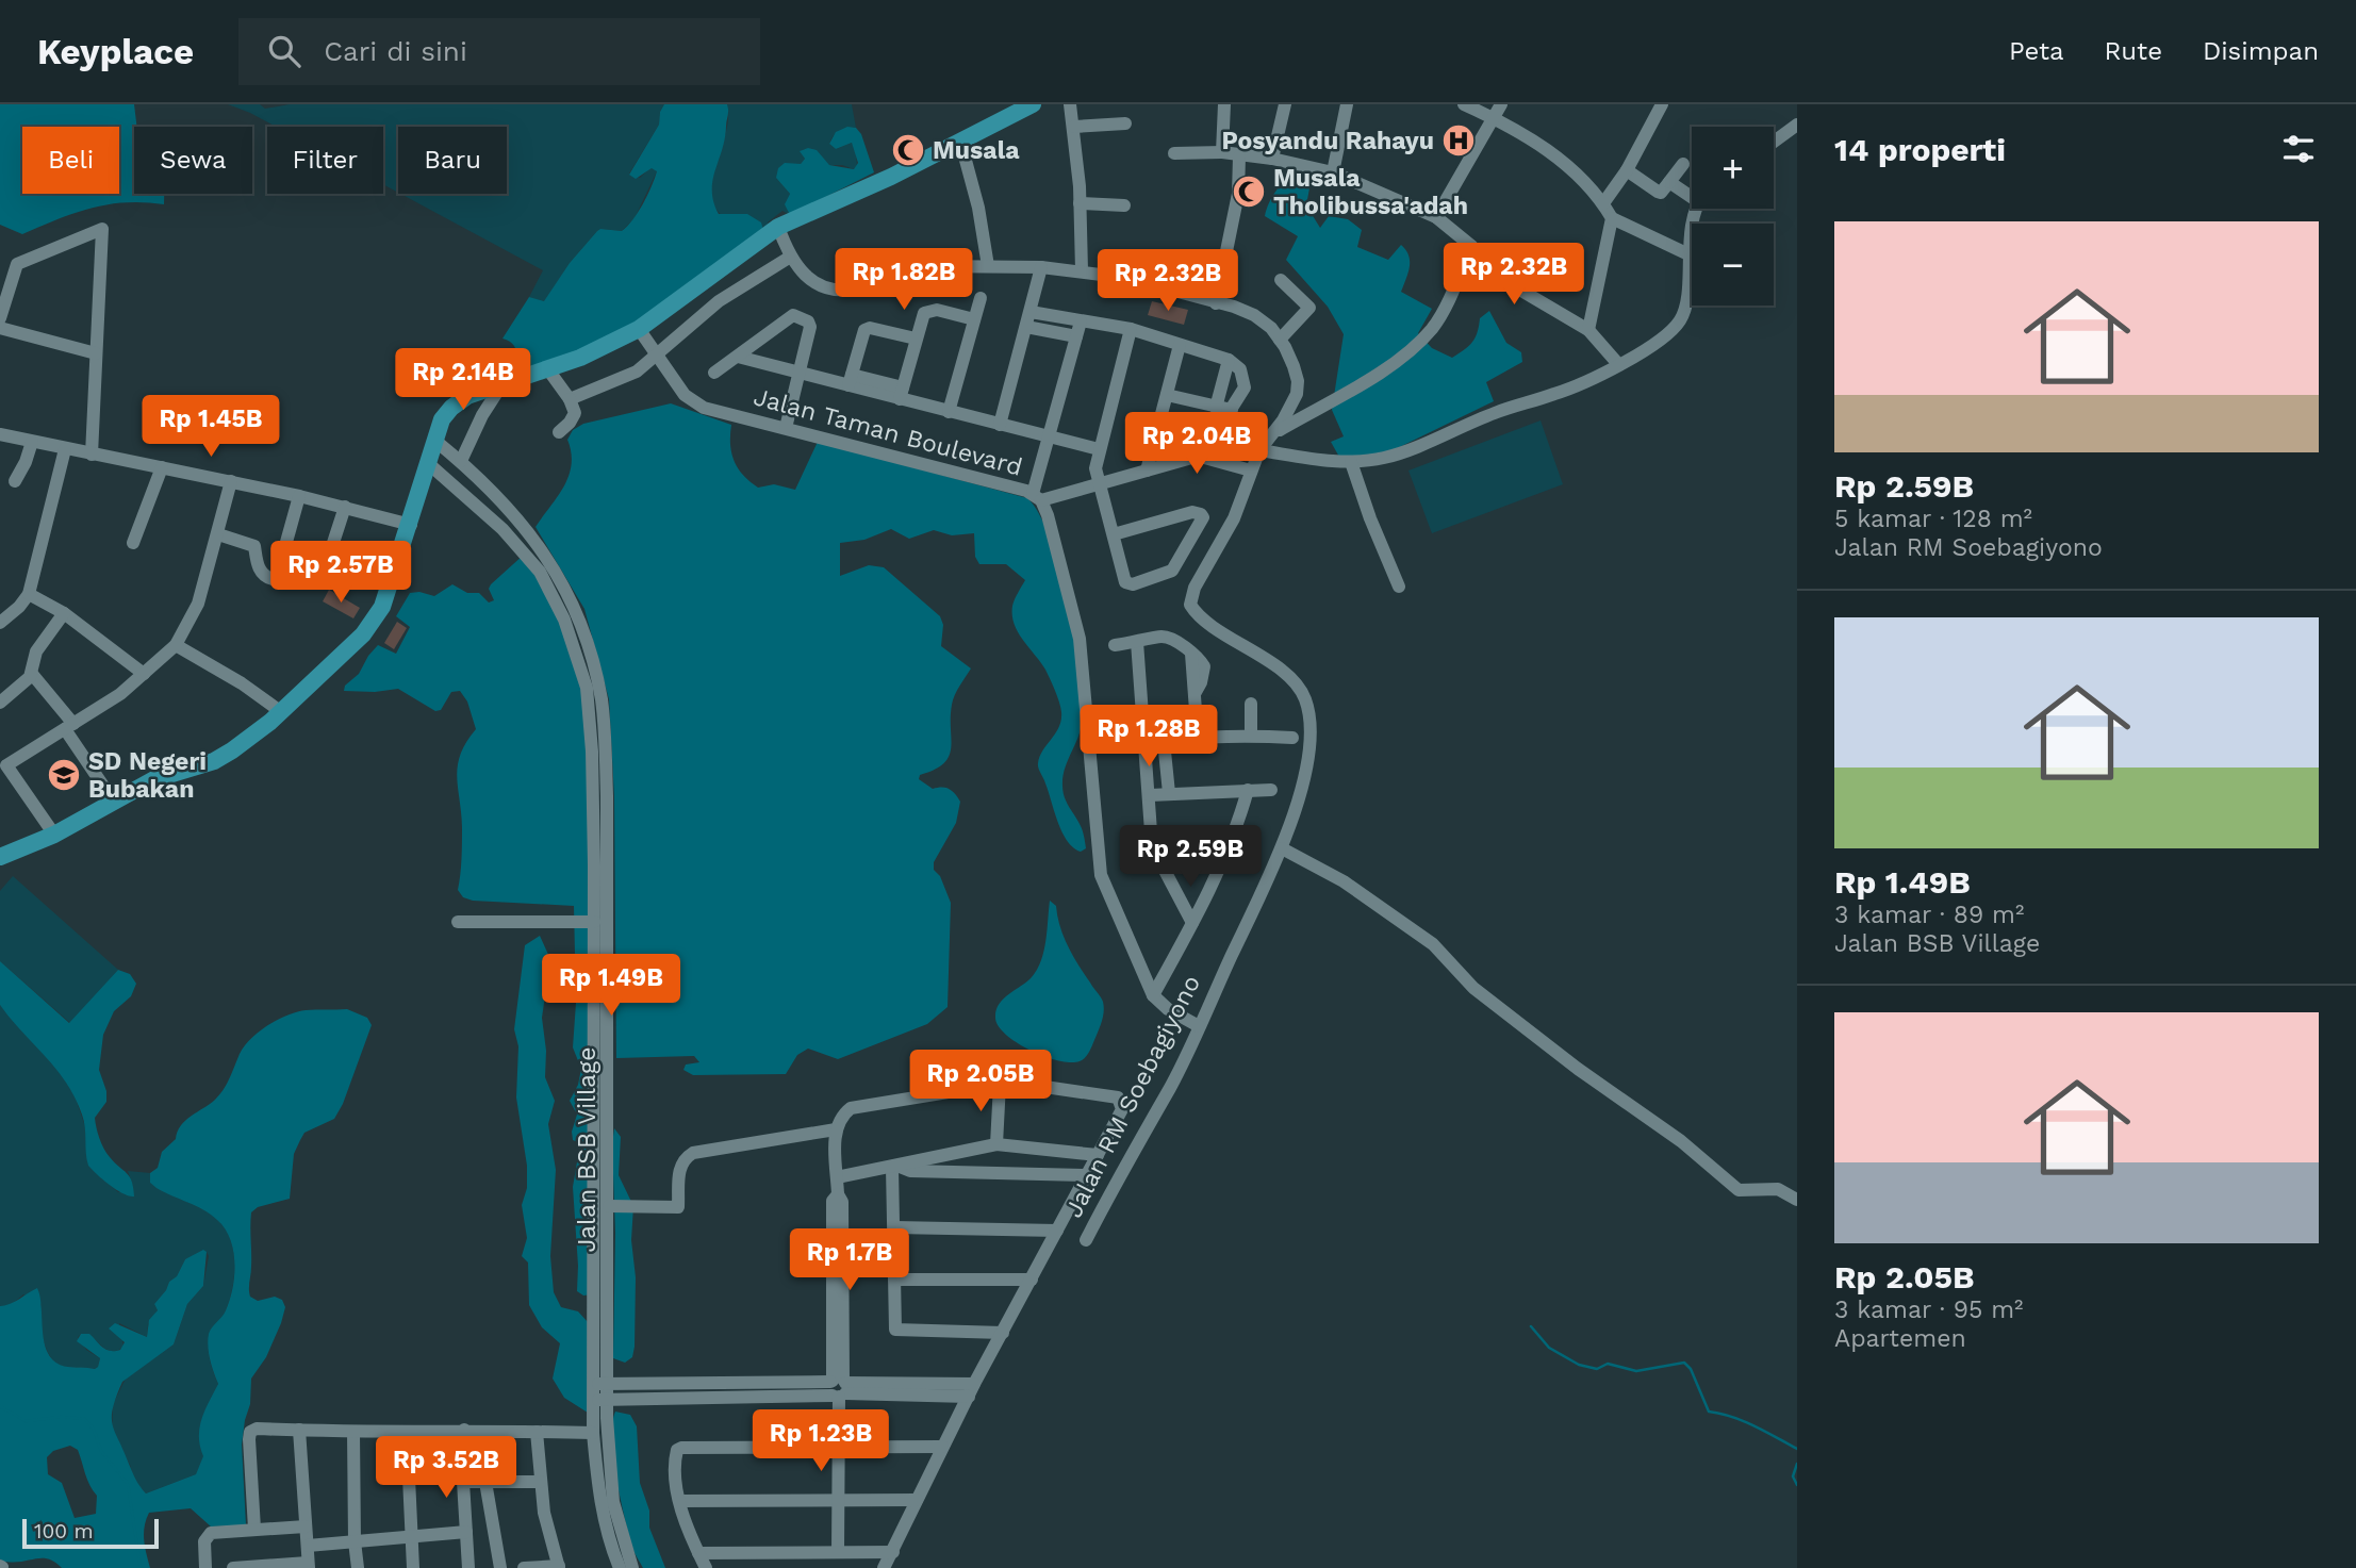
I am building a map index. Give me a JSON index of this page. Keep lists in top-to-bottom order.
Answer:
{
  "streets": {
    "street": ["Jalan Taman Boulevard", "Jalan RM Soebagiyono", "Jalan BSB Village"]
  },
  "places": {
    "hospital": ["Posyandu Rahayu"],
    "mosque": ["Musala", "Musala Tholibussa'adah"],
    "school or university": ["SD Negeri Bubakan"]
  },
  "scale_bar": "100 m",
  "page": {
    "header": "Keyplace",
    "search": "Cari di sini",
    "nav": ["Peta", "Rute", "Disimpan"],
    "heading": "14 properti",
    "map_buttons": ["+", "−"],
    "chip": [
      "Beli",
      "Sewa",
      "Filter",
      "Baru"
    ],
    "list": [
      {
        "name": "Rp 2.59B",
        "note": "5 kamar · 128 m² · Jalan RM Soebagiyono"
      },
      {
        "name": "Rp 1.49B",
        "note": "3 kamar · 89 m² · Jalan BSB Village"
      },
      {
        "name": "Rp 2.05B",
        "note": "3 kamar · 95 m² · Apartemen"
      }
    ],
    "price": [
      "Rp 2.32B",
      "Rp 1.82B",
      "Rp 2.32B",
      "Rp 2.14B",
      "Rp 1.45B",
      "Rp 2.04B",
      "Rp 2.57B",
      "Rp 1.28B",
      "Rp 2.59B",
      "Rp 1.49B",
      "Rp 2.05B",
      "Rp 1.7B",
      "Rp 1.23B",
      "Rp 3.52B"
    ],
    "scale": "100 m"
  }
}
